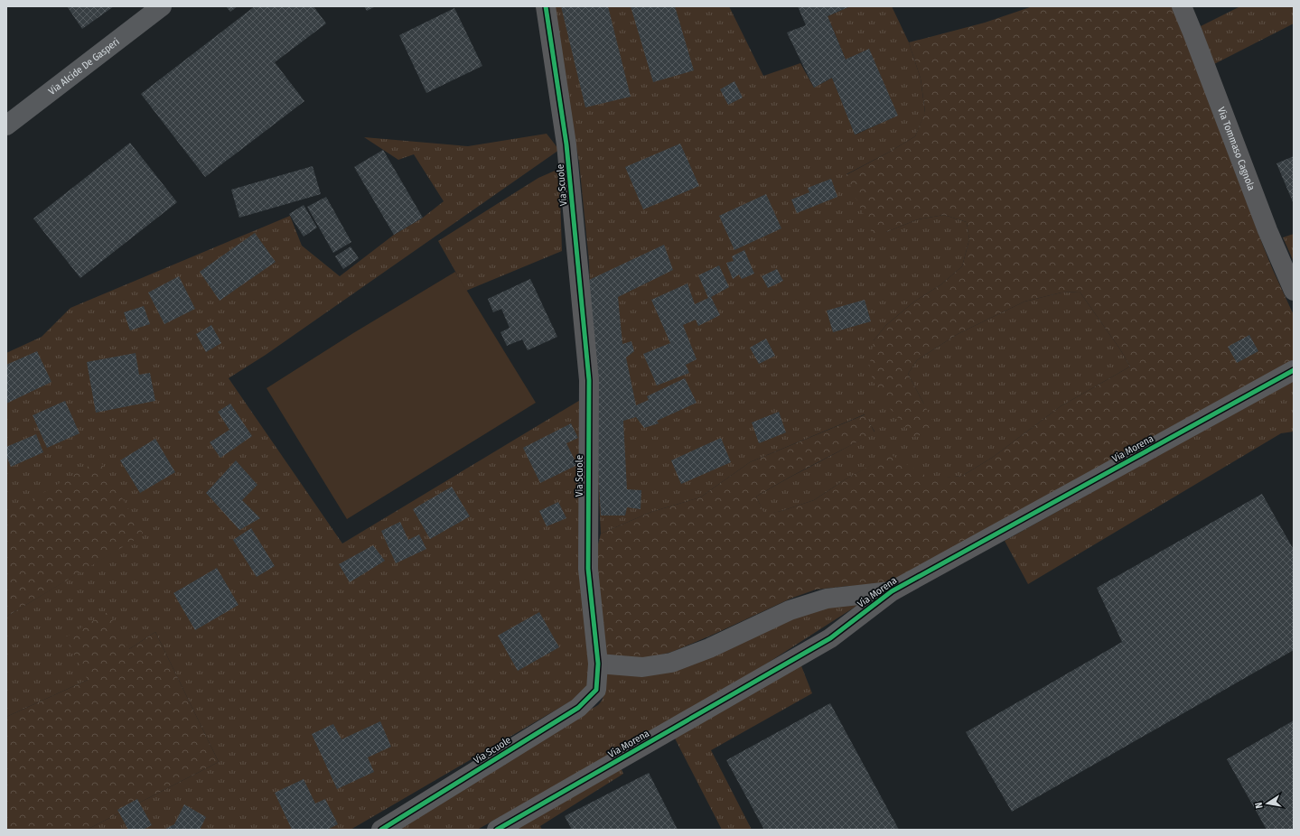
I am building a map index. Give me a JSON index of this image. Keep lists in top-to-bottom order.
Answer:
{
  "streets": {
    "main road": ["Via Alcide De Gasperi"],
    "street": ["Via Tommaso Cagnola", "Via Scuole", "Via Morena"]
  },
  "north": "left"
}
